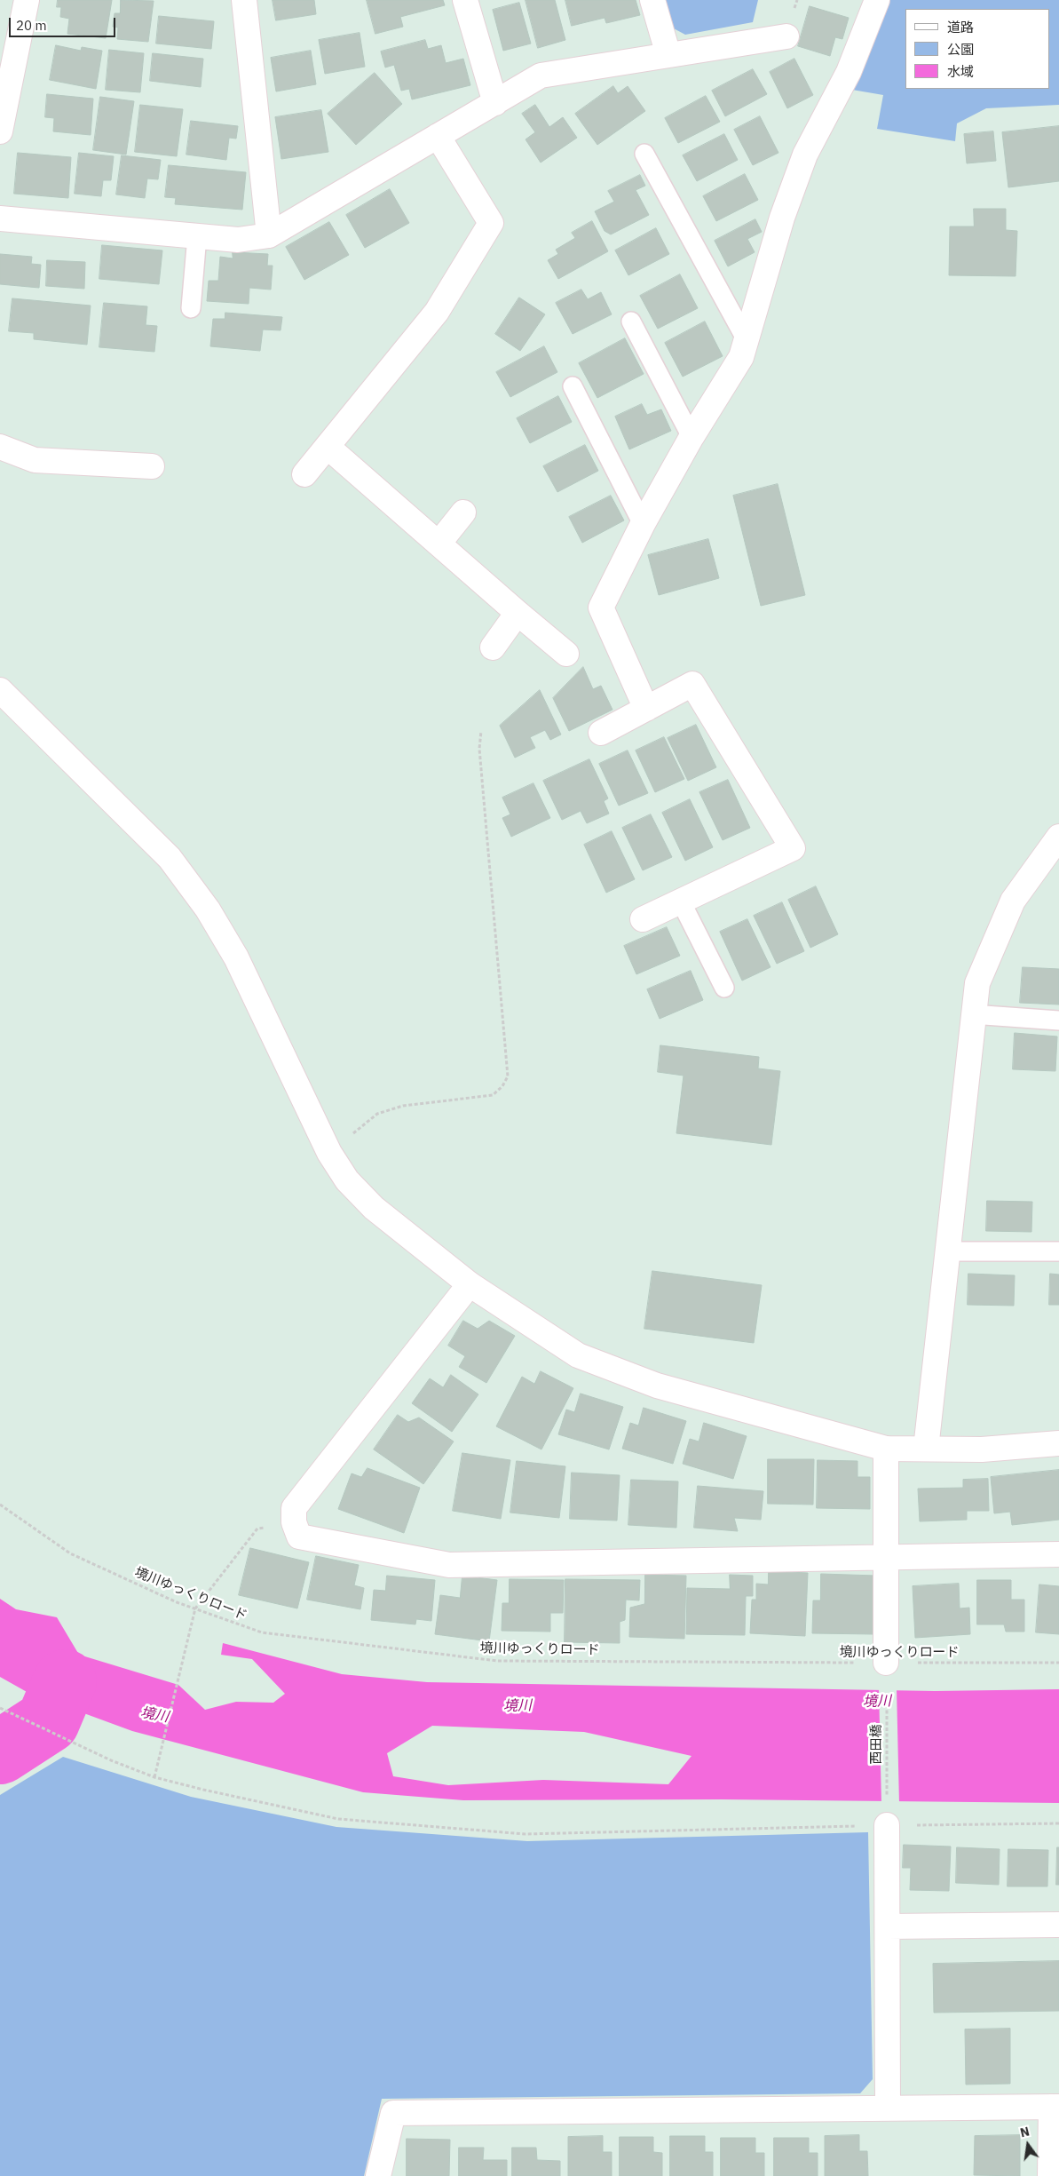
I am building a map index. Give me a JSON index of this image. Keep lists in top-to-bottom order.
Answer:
{
  "streets": {
    "path": ["境川ゆっくりロード", "西田橋"]
  },
  "crossings": [
    ["境川ゆっくりロード", "西田橋"]
  ],
  "water": ["境川"],
  "legend": ["道路", "公園", "水域"],
  "scale_bar": "20 m",
  "north": "top"
}
